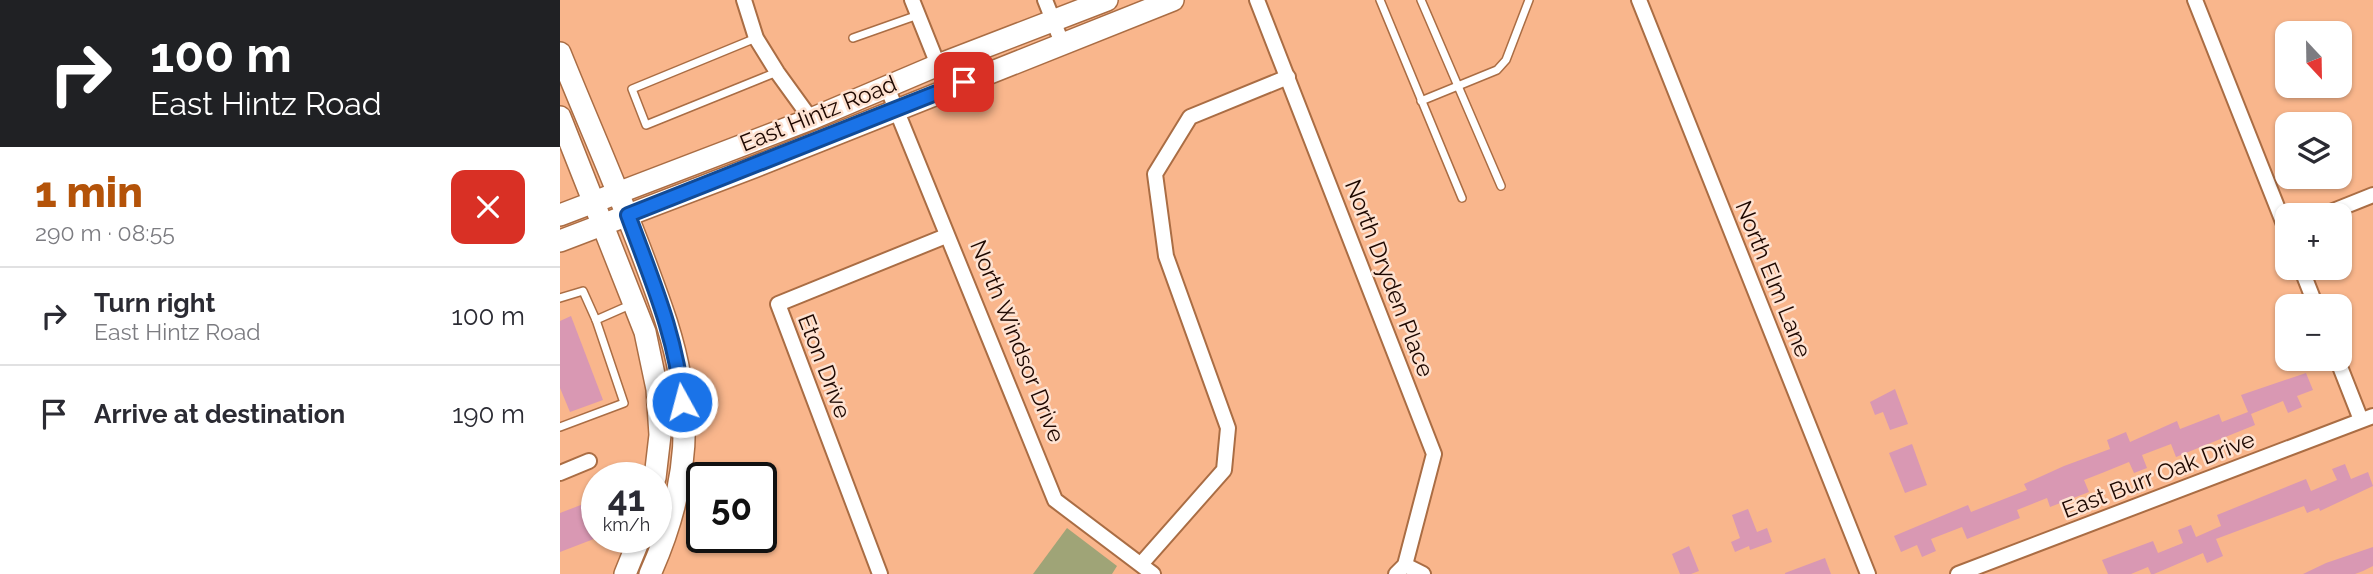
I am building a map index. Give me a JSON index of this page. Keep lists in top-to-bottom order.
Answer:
{
  "streets": {
    "main road": ["East Hintz Road"],
    "street": [
      "North Dryden Place",
      "North Elm Lane",
      "North Windsor Drive",
      "Eton Drive",
      "East Burr Oak Drive"
    ]
  },
  "crossings": [
    ["East Hintz Road", "North Windsor Drive"],
    ["North Windsor Drive", "Eton Drive"]
  ],
  "north": "bottom",
  "page": {
    "turn": ["100 m", "East Hintz Road"],
    "map_buttons": ["+", "−"],
    "heading": ["1 min", "290 m · 08:55"],
    "list": [
      {
        "name": "Turn right",
        "note": "East Hintz Road",
        "value": "100 m"
      },
      {
        "name": "Arrive at destination",
        "value": "190 m"
      }
    ],
    "speed": "41 km/h",
    "limit": "50"
  }
}
